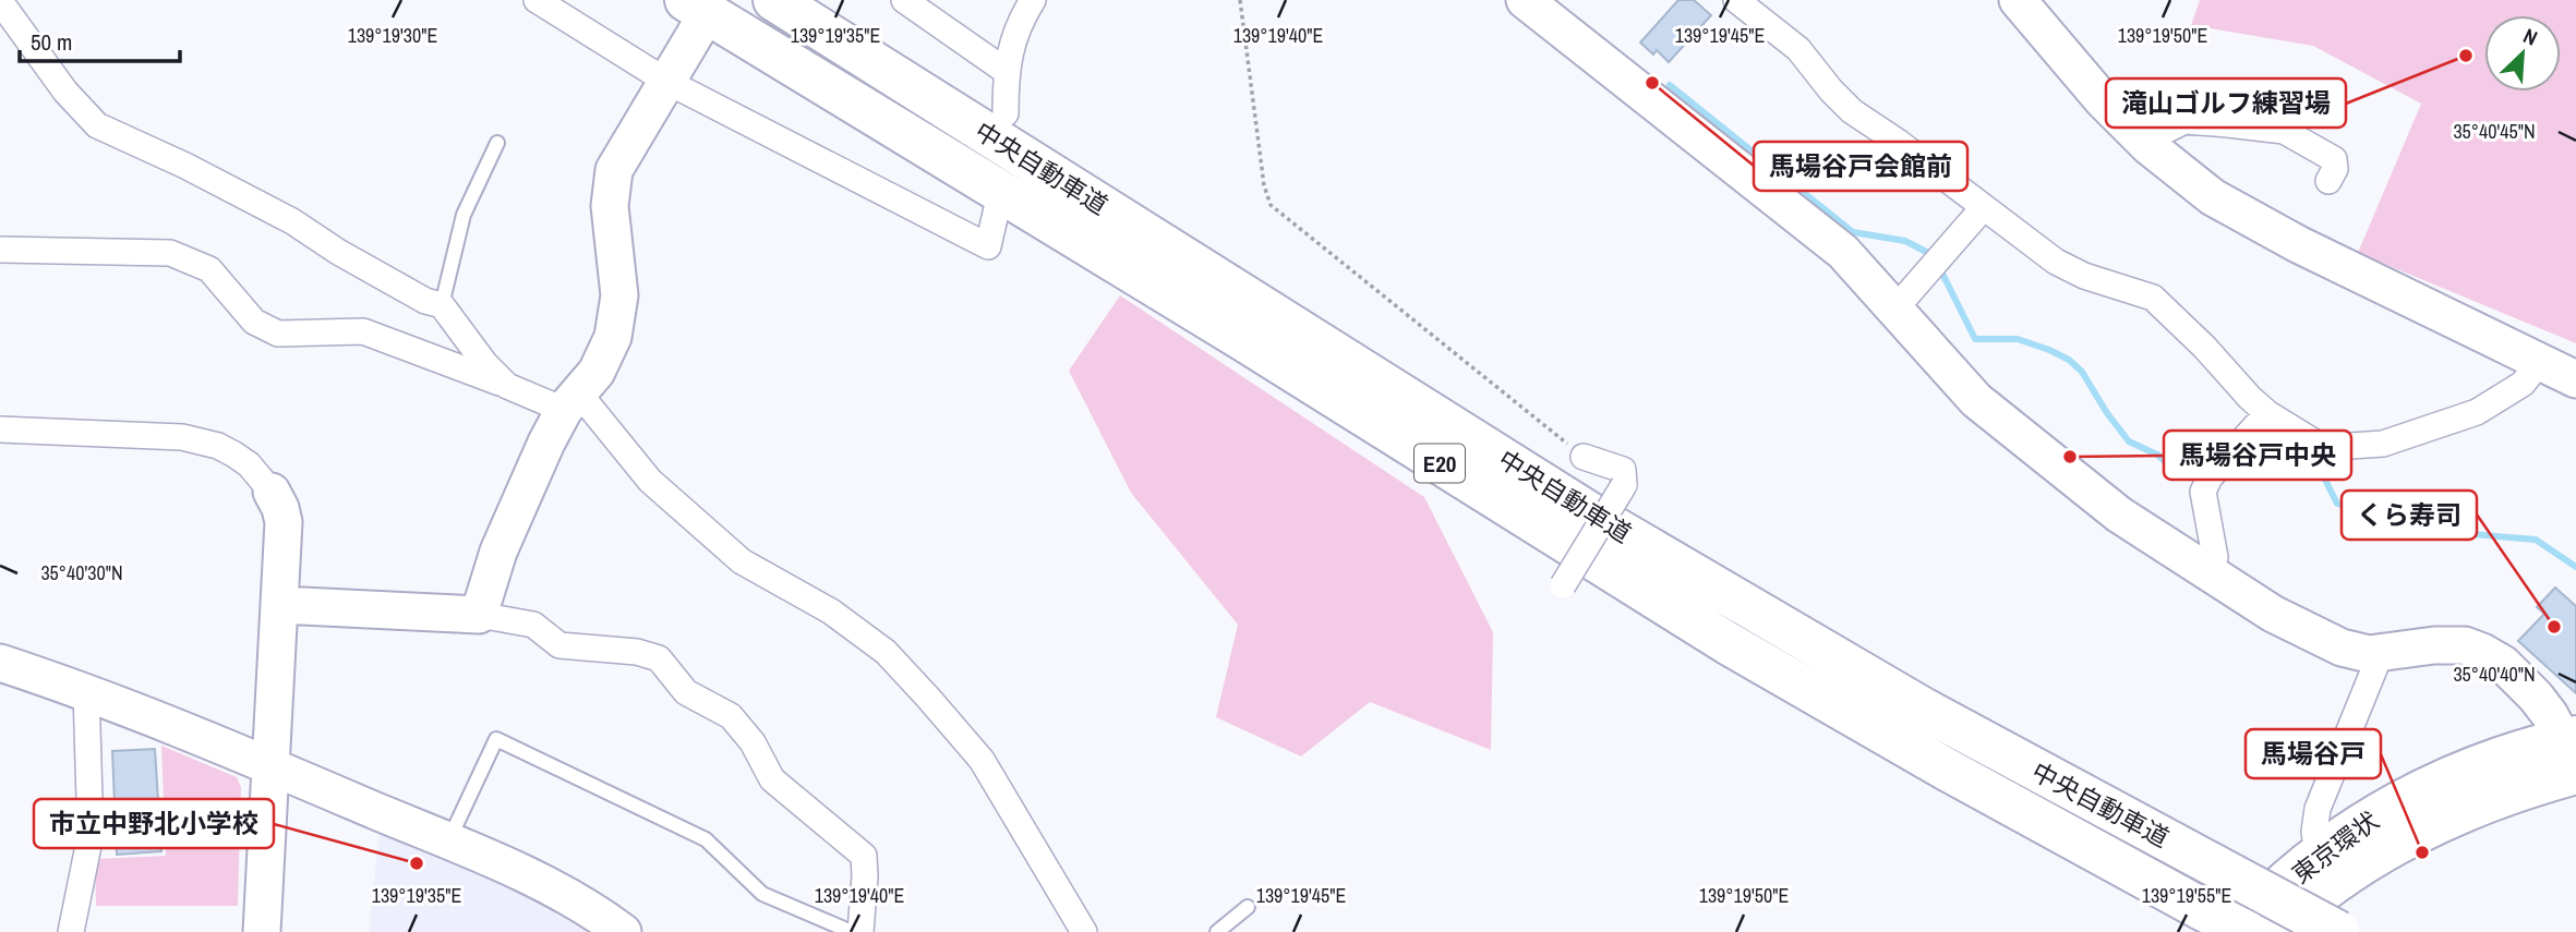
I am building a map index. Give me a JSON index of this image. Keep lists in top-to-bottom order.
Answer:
{
  "streets": {
    "highway": ["中央自動車道", "E20", "東京環状"]
  },
  "places": [
    "滝山ゴルフ練習場",
    "馬場谷戸会館前",
    "馬場谷戸中央",
    "くら寿司",
    "馬場谷戸",
    "市立中野北小学校"
  ],
  "scale_bar": "50 m",
  "north": "top right",
  "coordinates": [
    "139°19'30\"E",
    "139°19'35\"E",
    "139°19'40\"E",
    "139°19'45\"E",
    "139°19'50\"E",
    "35°40'45\"N",
    "35°40'30\"N",
    "35°40'40\"N",
    "139°19'55\"E"
  ]
}
